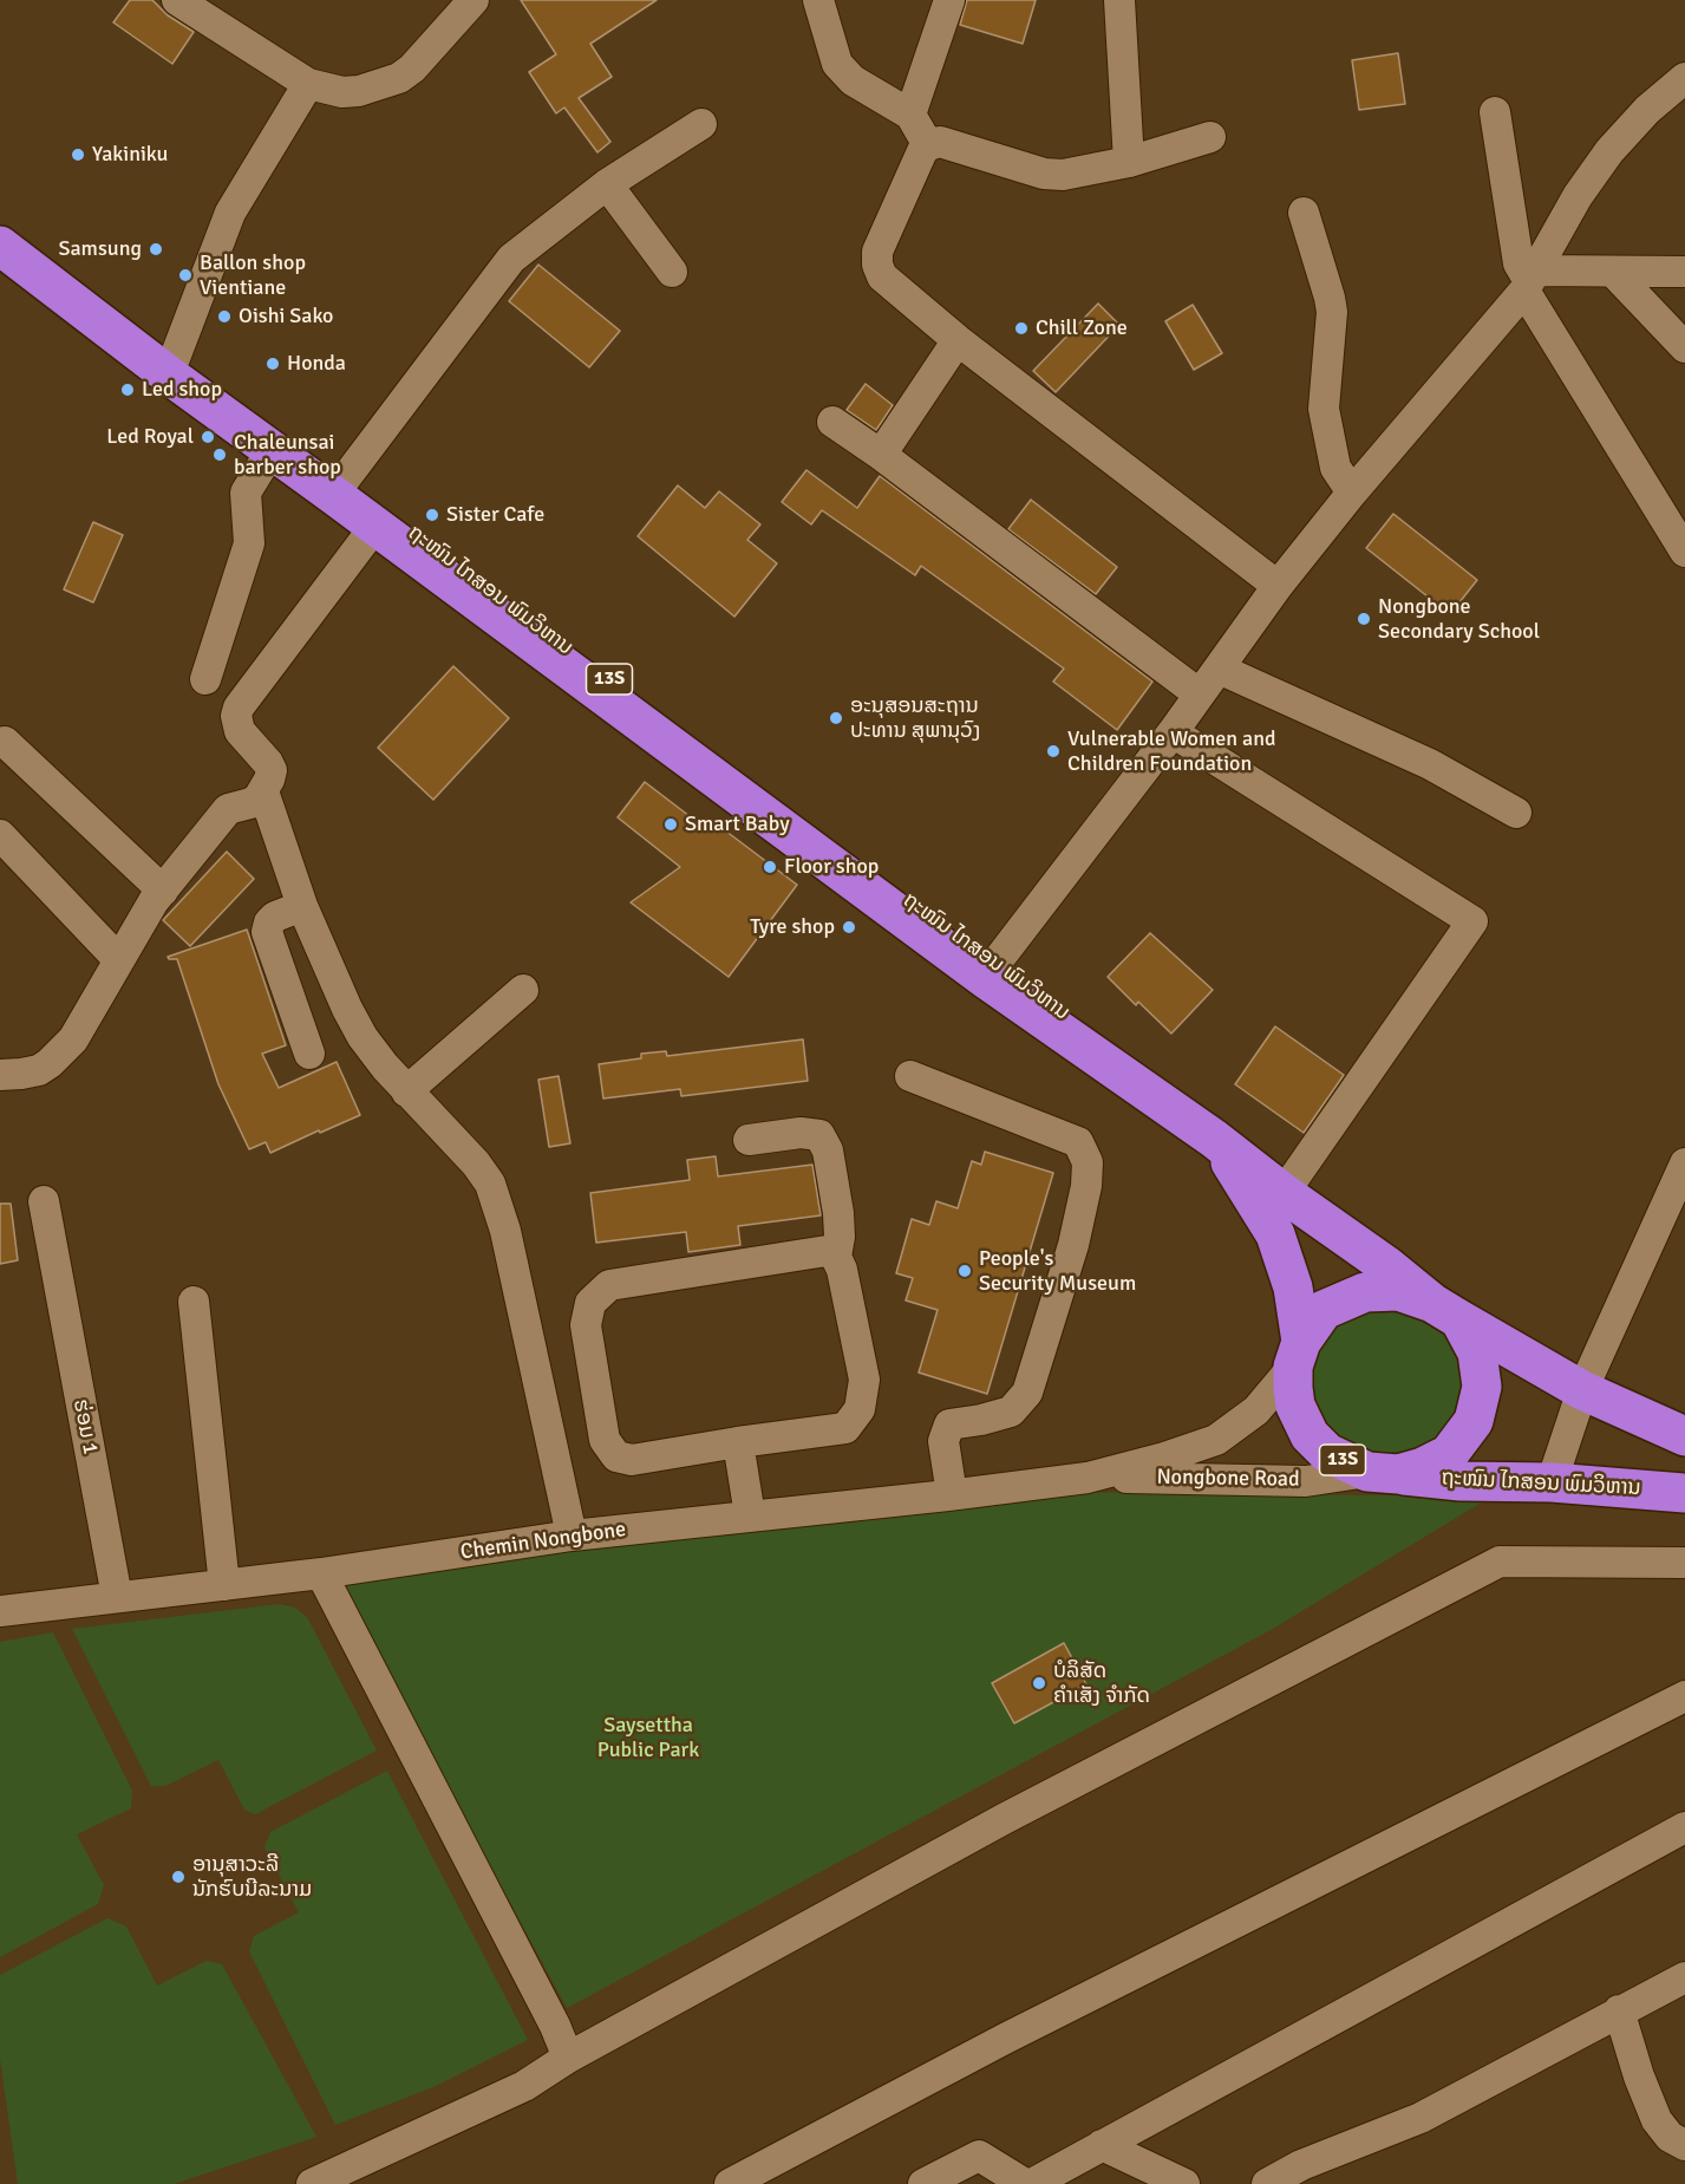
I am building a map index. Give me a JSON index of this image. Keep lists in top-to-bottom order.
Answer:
{
  "streets": {
    "highway": ["ຖະໜົນ ໄກສອນ ພົມວິຫານ", "13S"],
    "street": ["ຮ່ອມ 1", "Nongbone Road", "Chemin Nongbone"]
  },
  "crossings": [
    ["ຖະໜົນ ໄກສອນ ພົມວິຫານ", "13S"],
    ["ຖະໜົນ ໄກສອນ ພົມວິຫານ", "Nongbone Road"],
    ["13S", "Nongbone Road"],
    ["ຮ່ອມ 1", "Chemin Nongbone"],
    ["Nongbone Road", "Chemin Nongbone"]
  ],
  "parks": ["Saysettha Public Park"],
  "places": [
    "Yakiniku",
    "Samsung",
    "Ballon shop Vientiane",
    "Oishi Sako",
    "Chill Zone",
    "Honda",
    "Led shop",
    "Led Royal",
    "Chaleunsai barber shop",
    "Sister Cafe",
    "Nongbone Secondary School",
    "ອະນຸສອນສະຖານ ປະທານ ສຸພານຸວົງ",
    "Vulnerable Women and Children Foundation",
    "Smart Baby",
    "Floor shop",
    "Tyre shop",
    "People's Security Museum",
    "ບໍລິສັດ ຄຳເສັງ ຈຳກັດ",
    "ອານຸສາວະລີ ນັກຮົບນີລະນາມ"
  ]
}
